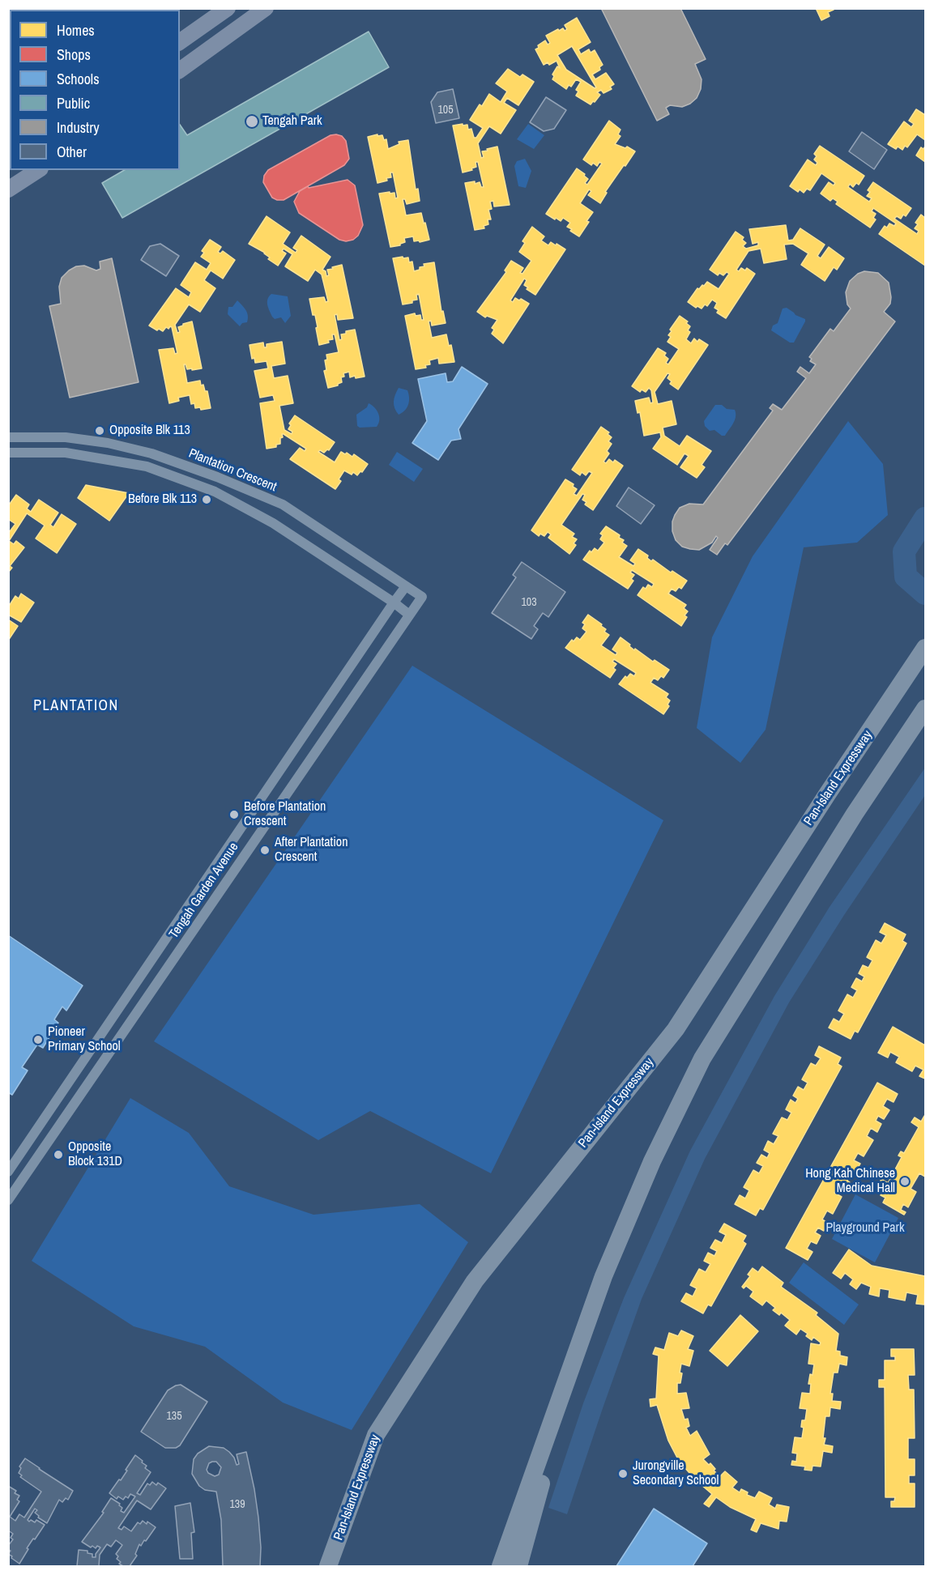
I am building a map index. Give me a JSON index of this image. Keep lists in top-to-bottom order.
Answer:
{
  "streets": {
    "highway": ["Pan-Island Expressway"],
    "street": ["Plantation Crescent", "Tengah Garden Avenue"]
  },
  "crossings": [
    ["Plantation Crescent", "Tengah Garden Avenue"]
  ],
  "districts": ["PLANTATION"],
  "parks": ["Playground Park"],
  "places": [
    "Tengah Park",
    "Opposite Blk 113",
    "Before Blk 113",
    "Before Plantation Crescent",
    "After Plantation Crescent",
    "Pioneer Primary School",
    "Opposite Block 131D",
    "Hong Kah Chinese Medical Hall",
    "Jurongville Secondary School"
  ],
  "house_numbers": [
    "105",
    "103",
    "135",
    "139"
  ],
  "legend": [
    "Homes",
    "Shops",
    "Schools",
    "Public",
    "Industry",
    "Other"
  ]
}
